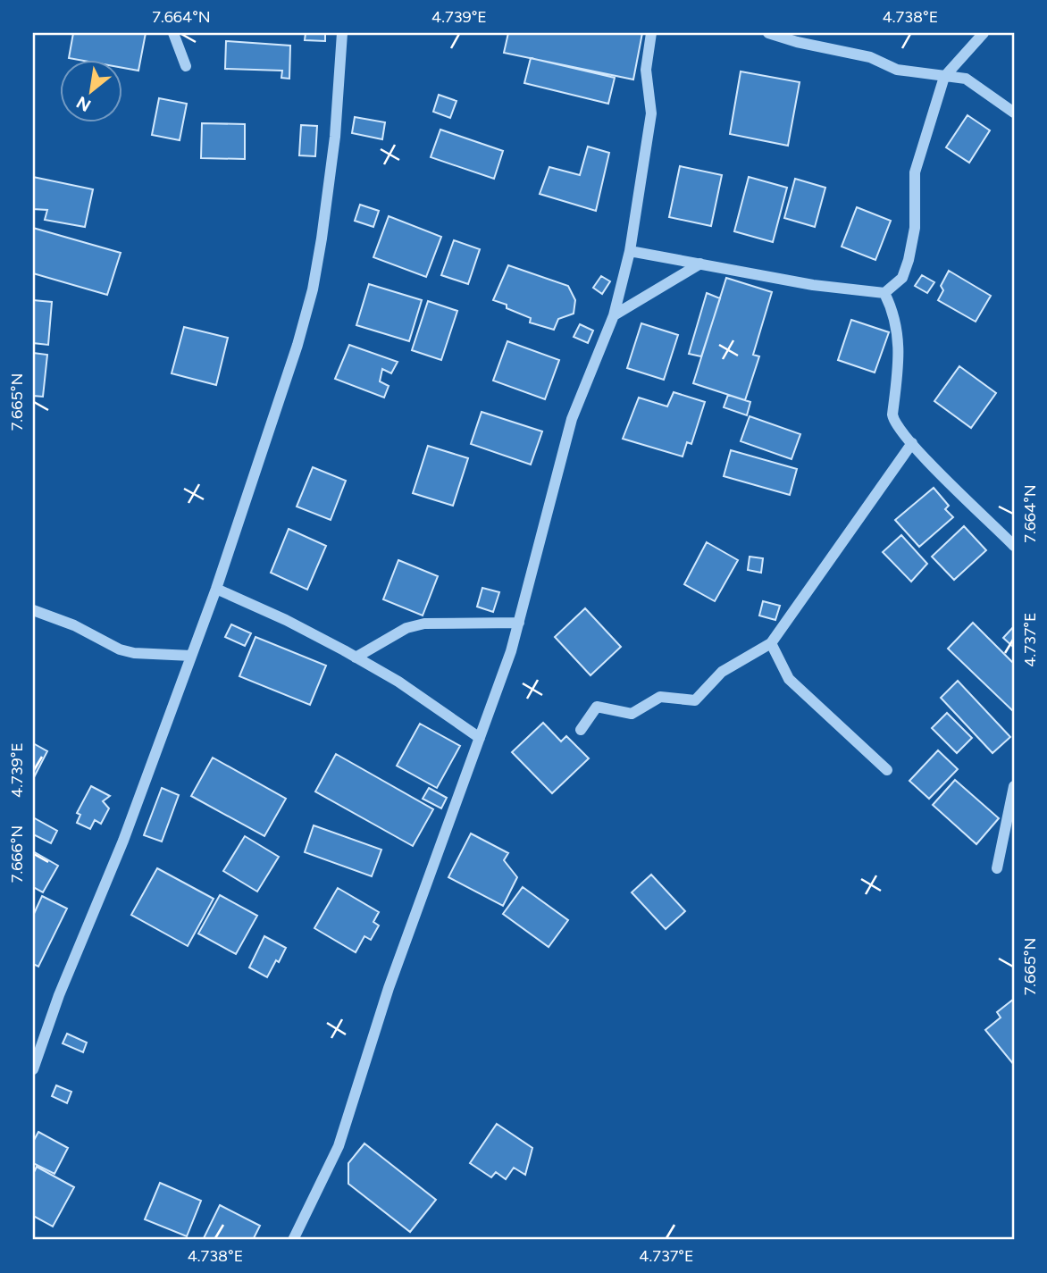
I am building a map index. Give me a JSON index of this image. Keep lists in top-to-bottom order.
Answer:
{
  "north": "bottom left",
  "coordinates": [
    "7.664°N",
    "4.739°E",
    "4.738°E",
    "7.665°N",
    "4.737°E",
    "7.666°N"
  ]
}
